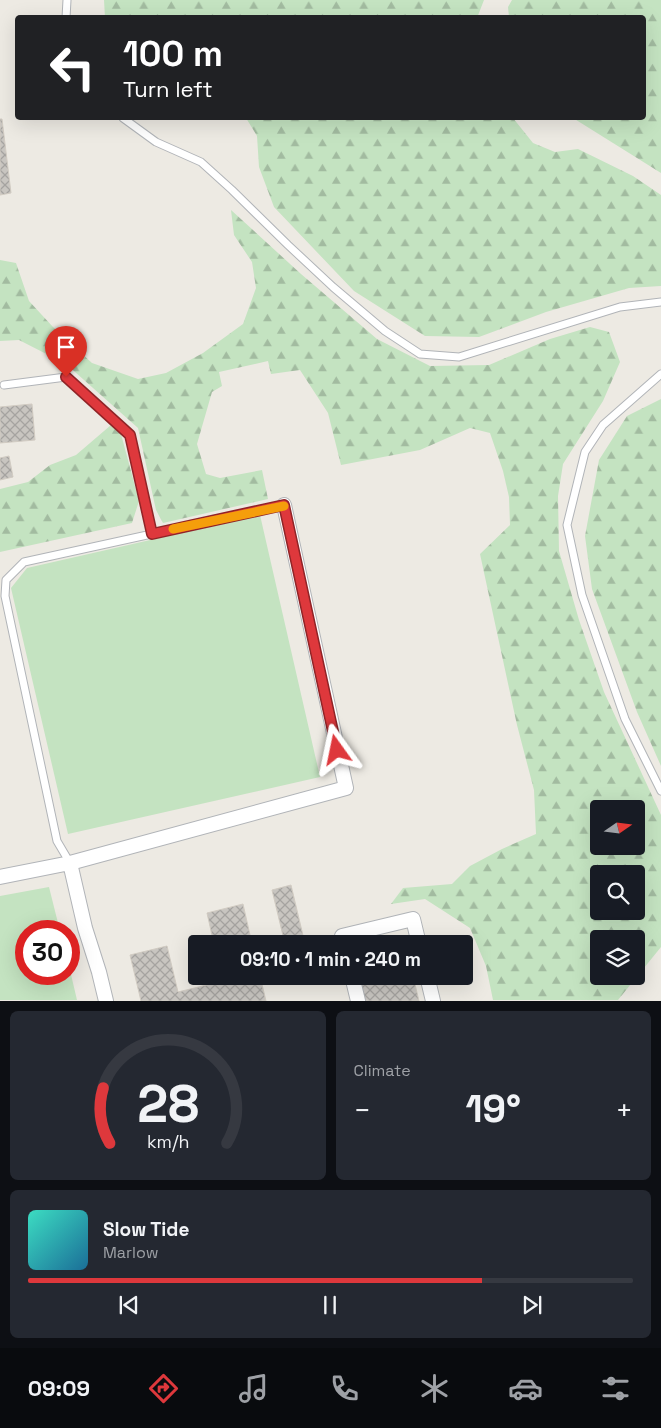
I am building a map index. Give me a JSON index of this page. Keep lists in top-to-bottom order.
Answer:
{
  "north": "right",
  "page": {
    "turn": ["100 m", "Turn left"],
    "limit": "30",
    "trip": "09:10 · 1 min · 240 m",
    "tile": "Climate",
    "heat": ["−", "19°", "+"],
    "song": ["Slow Tide", "Marlow"],
    "tabs": "09:09",
    "gauge": ["28", "km/h"]
  }
}
